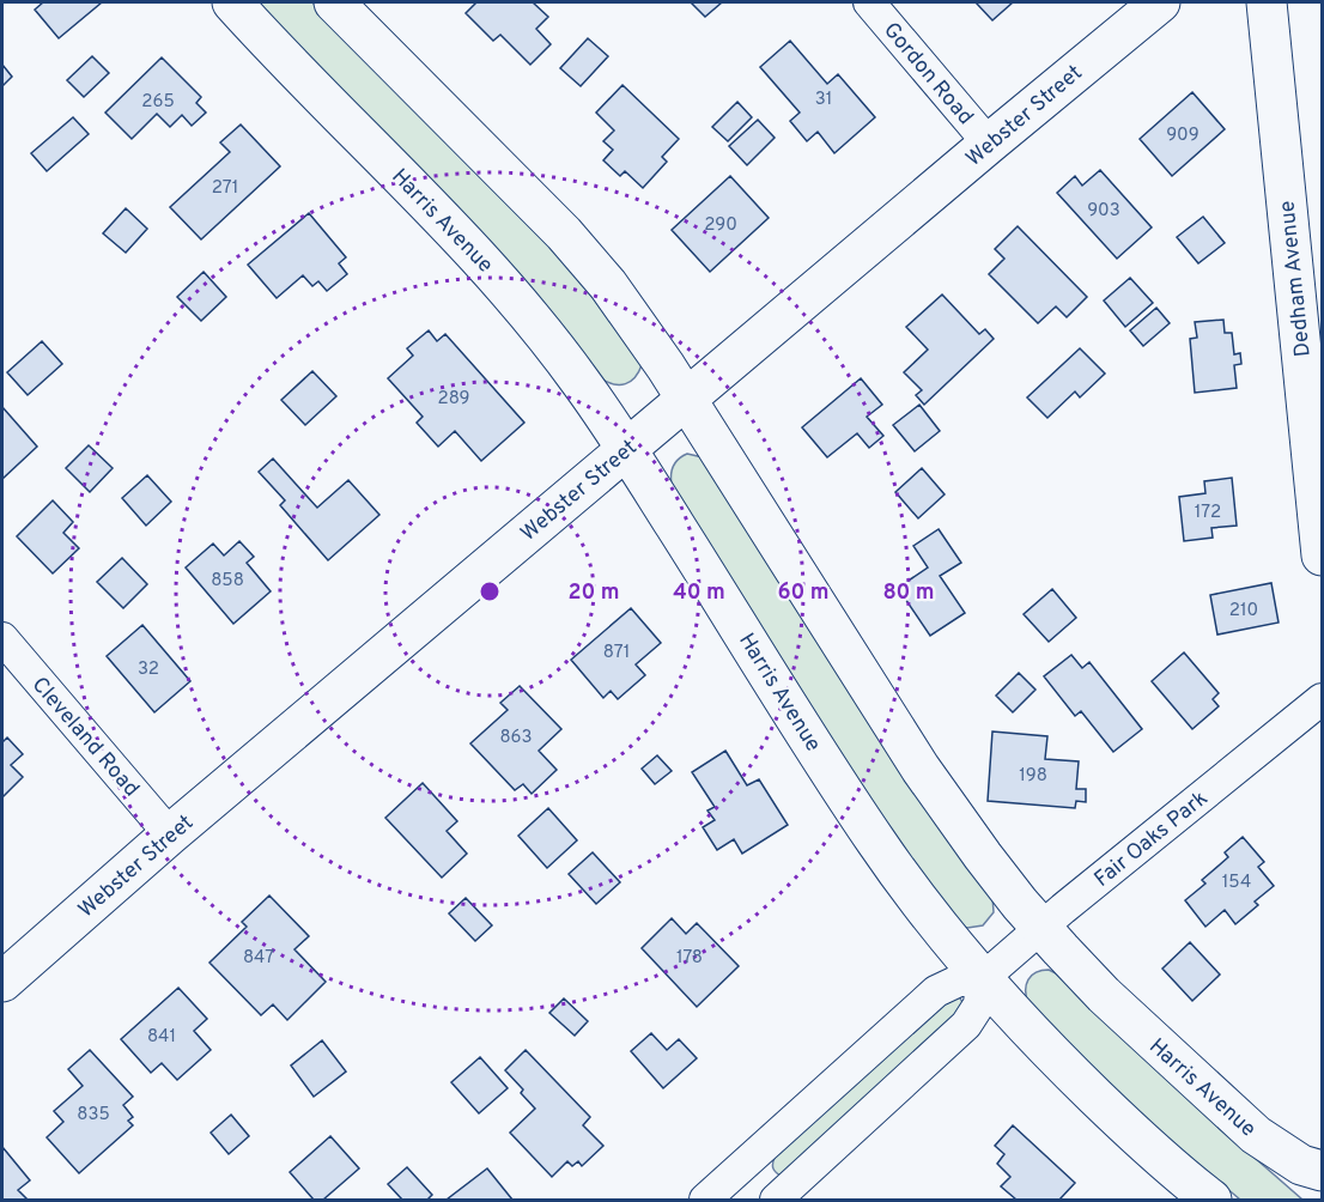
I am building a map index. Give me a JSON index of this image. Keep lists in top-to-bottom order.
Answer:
{
  "streets": {
    "street": [
      "Gordon Road",
      "Webster Street",
      "Harris Avenue",
      "Dedham Avenue",
      "Cleveland Road",
      "Fair Oaks Park"
    ]
  },
  "crossings": [
    ["Gordon Road", "Webster Street"],
    ["Webster Street", "Harris Avenue"],
    ["Webster Street", "Cleveland Road"],
    ["Harris Avenue", "Fair Oaks Park"]
  ],
  "house_numbers": [
    "31",
    "265",
    "909",
    "271",
    "903",
    "290",
    "289",
    "172",
    "858",
    "210",
    "871",
    "32",
    "863",
    "198",
    "154",
    "847",
    "178",
    "841",
    "835"
  ],
  "rings": [
    "20 m",
    "40 m",
    "60 m",
    "80 m"
  ]
}
